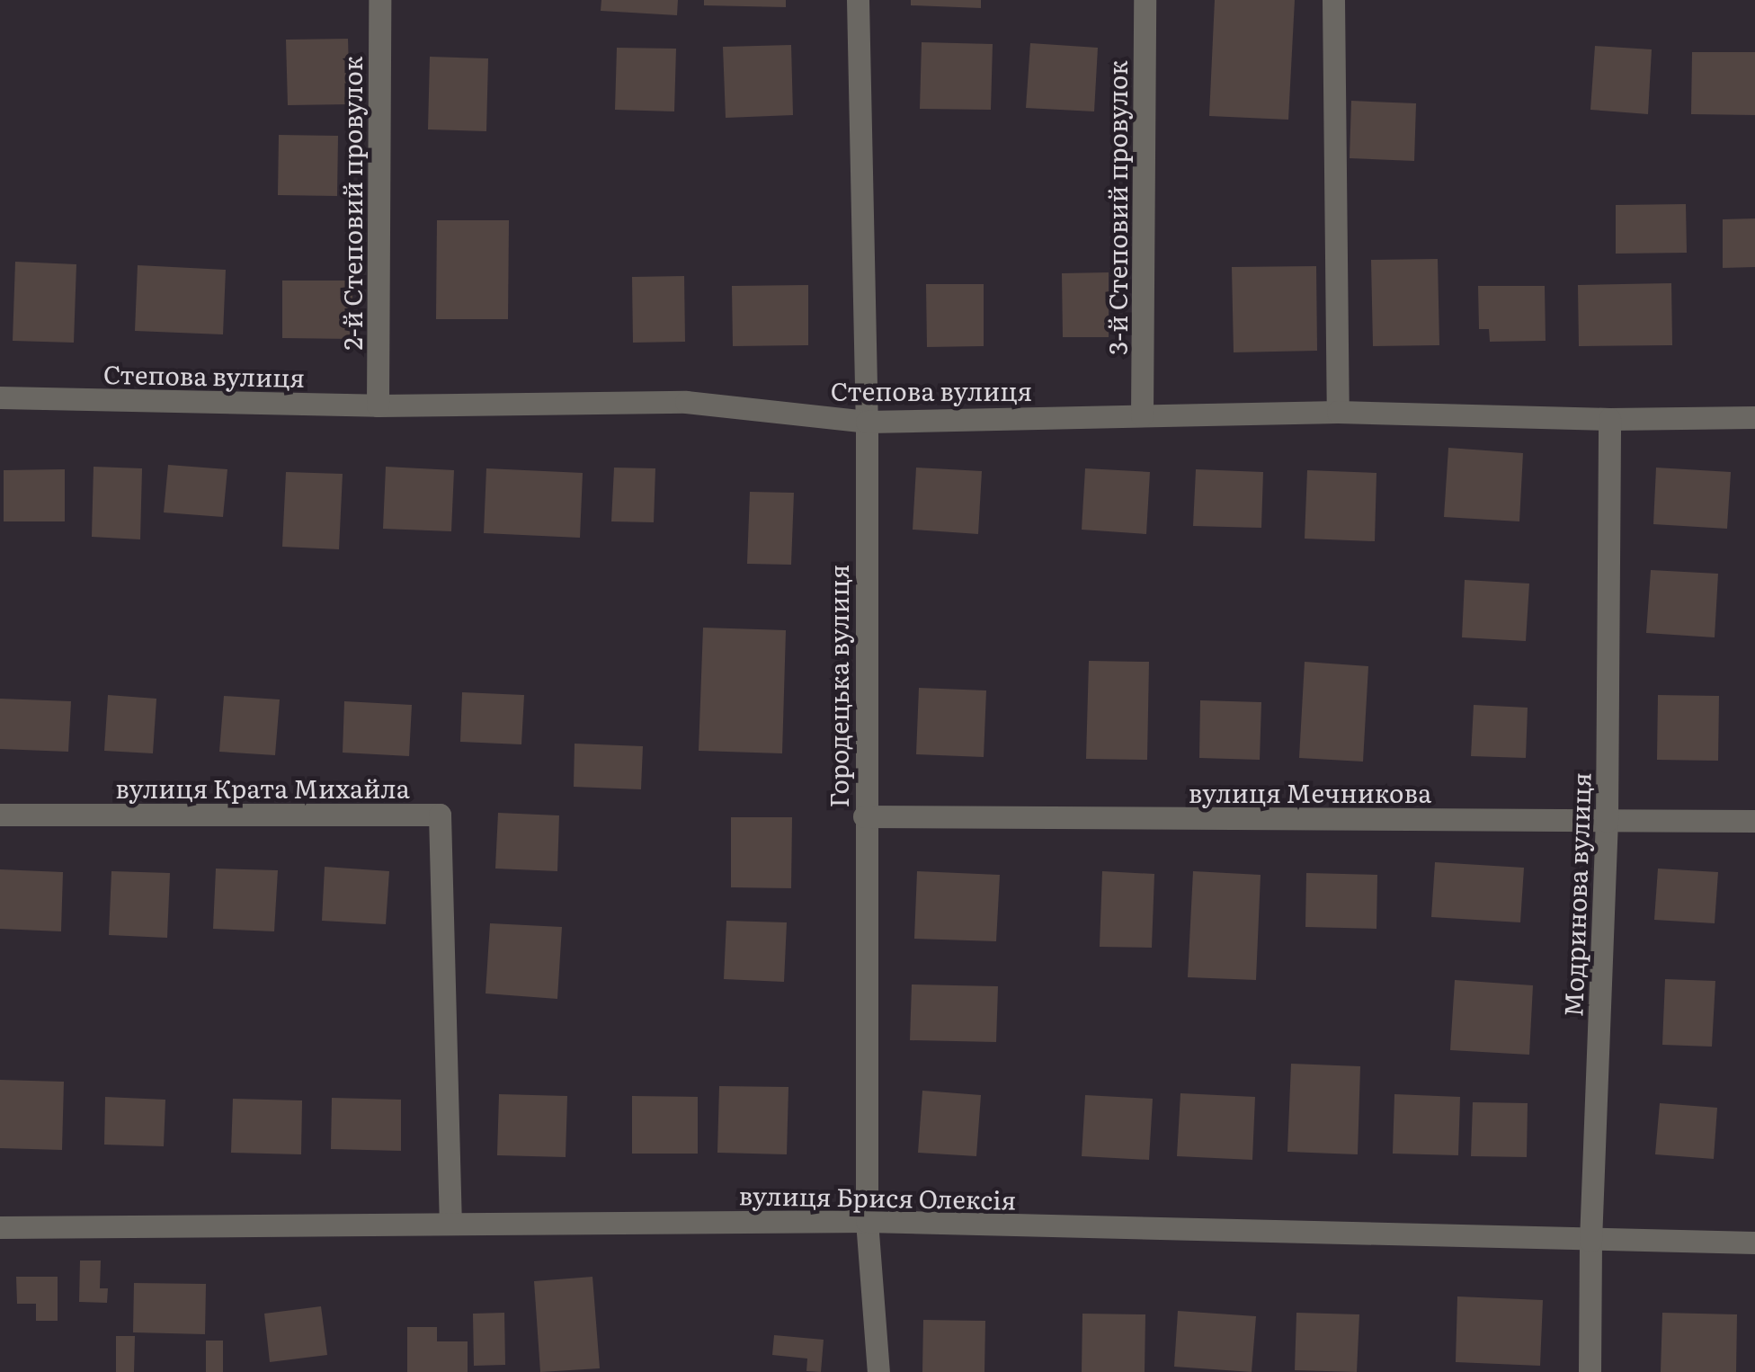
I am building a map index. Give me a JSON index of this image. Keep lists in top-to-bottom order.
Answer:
{
  "streets": {
    "street": [
      "2-й Степовий провулок",
      "3-й Степовий провулок",
      "Степова вулиця",
      "Городецька вулиця",
      "вулиця Крата Михайла",
      "вулиця Мечникова",
      "Модринова вулиця",
      "вулиця Брися Олексія"
    ]
  },
  "crossings": [
    ["2-й Степовий провулок", "Степова вулиця"],
    ["3-й Степовий провулок", "Степова вулиця"],
    ["Степова вулиця", "Городецька вулиця"],
    ["Степова вулиця", "Модринова вулиця"],
    ["Городецька вулиця", "вулиця Мечникова"],
    ["Городецька вулиця", "вулиця Брися Олексія"],
    ["вулиця Крата Михайла", "вулиця Брися Олексія"],
    ["вулиця Мечникова", "Модринова вулиця"],
    ["Модринова вулиця", "вулиця Брися Олексія"]
  ]
}
